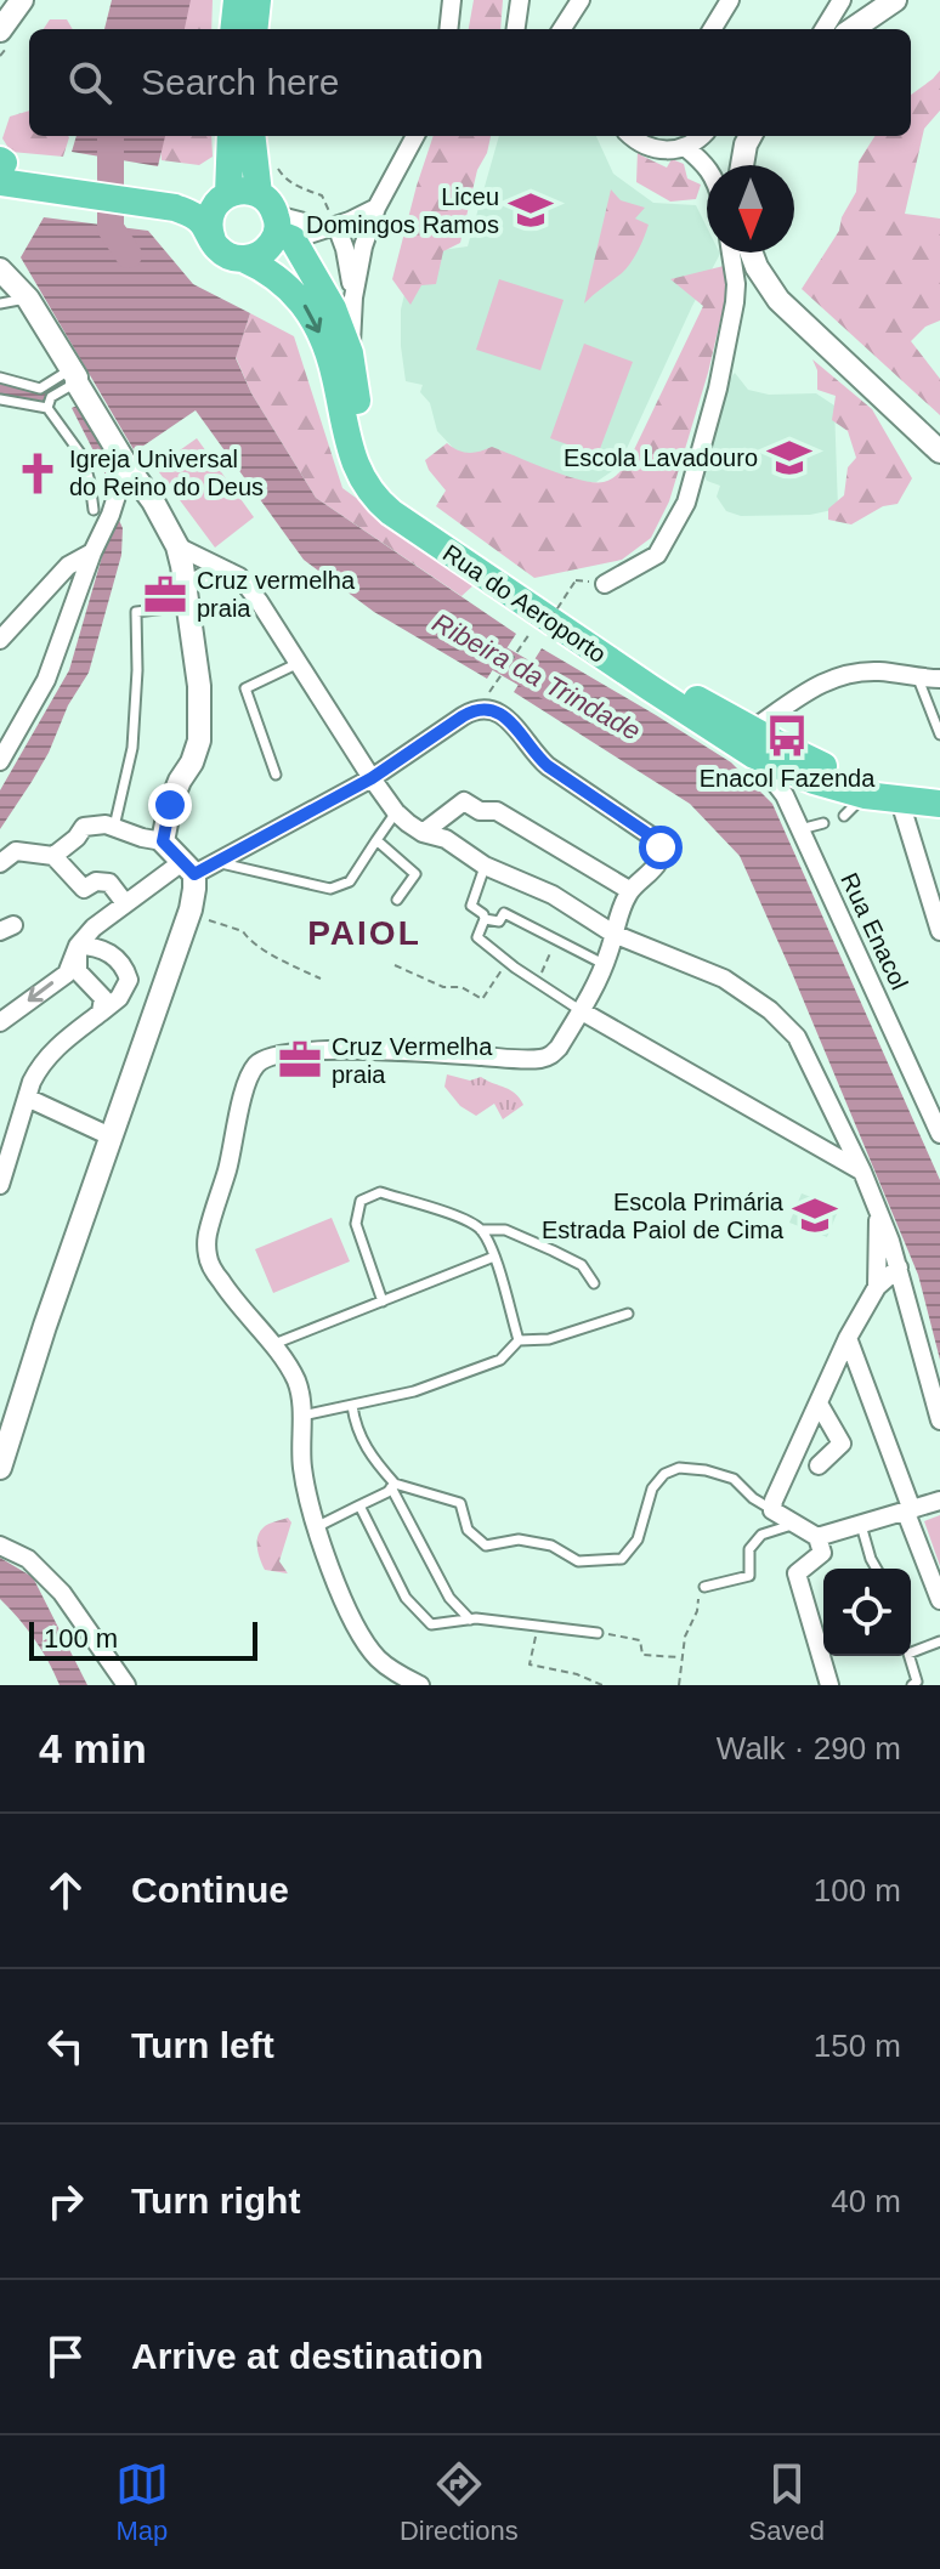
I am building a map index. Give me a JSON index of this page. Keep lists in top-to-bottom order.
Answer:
{
  "streets": {
    "main road": ["Rua do Aeroporto"],
    "street": ["Rua Enacol"]
  },
  "crossings": [
    ["Rua do Aeroporto", "Rua Enacol"]
  ],
  "districts": ["PAIOL"],
  "water": ["Ribeira da Trindade"],
  "places": {
    "school or university": ["Liceu Domingos Ramos", "Escola Lavadouro", "Escola Primária Estrada Paiol de Cima"],
    "church": ["Igreja Universal do Reino do Deus"],
    "office": ["Cruz vermelha praia", "Cruz Vermelha praia"],
    "bus stop": ["Enacol Fazenda"]
  },
  "scale_bar": "100 m",
  "north": "bottom",
  "page": {
    "search": "Search here",
    "scale": "100 m",
    "heading": ["4 min", "Walk · 290 m"],
    "list": [
      ["Continue", "100 m"],
      ["Turn left", "150 m"],
      ["Turn right", "40 m"],
      "Arrive at destination"
    ],
    "nav": ["Map", "Directions", "Saved"]
  }
}
